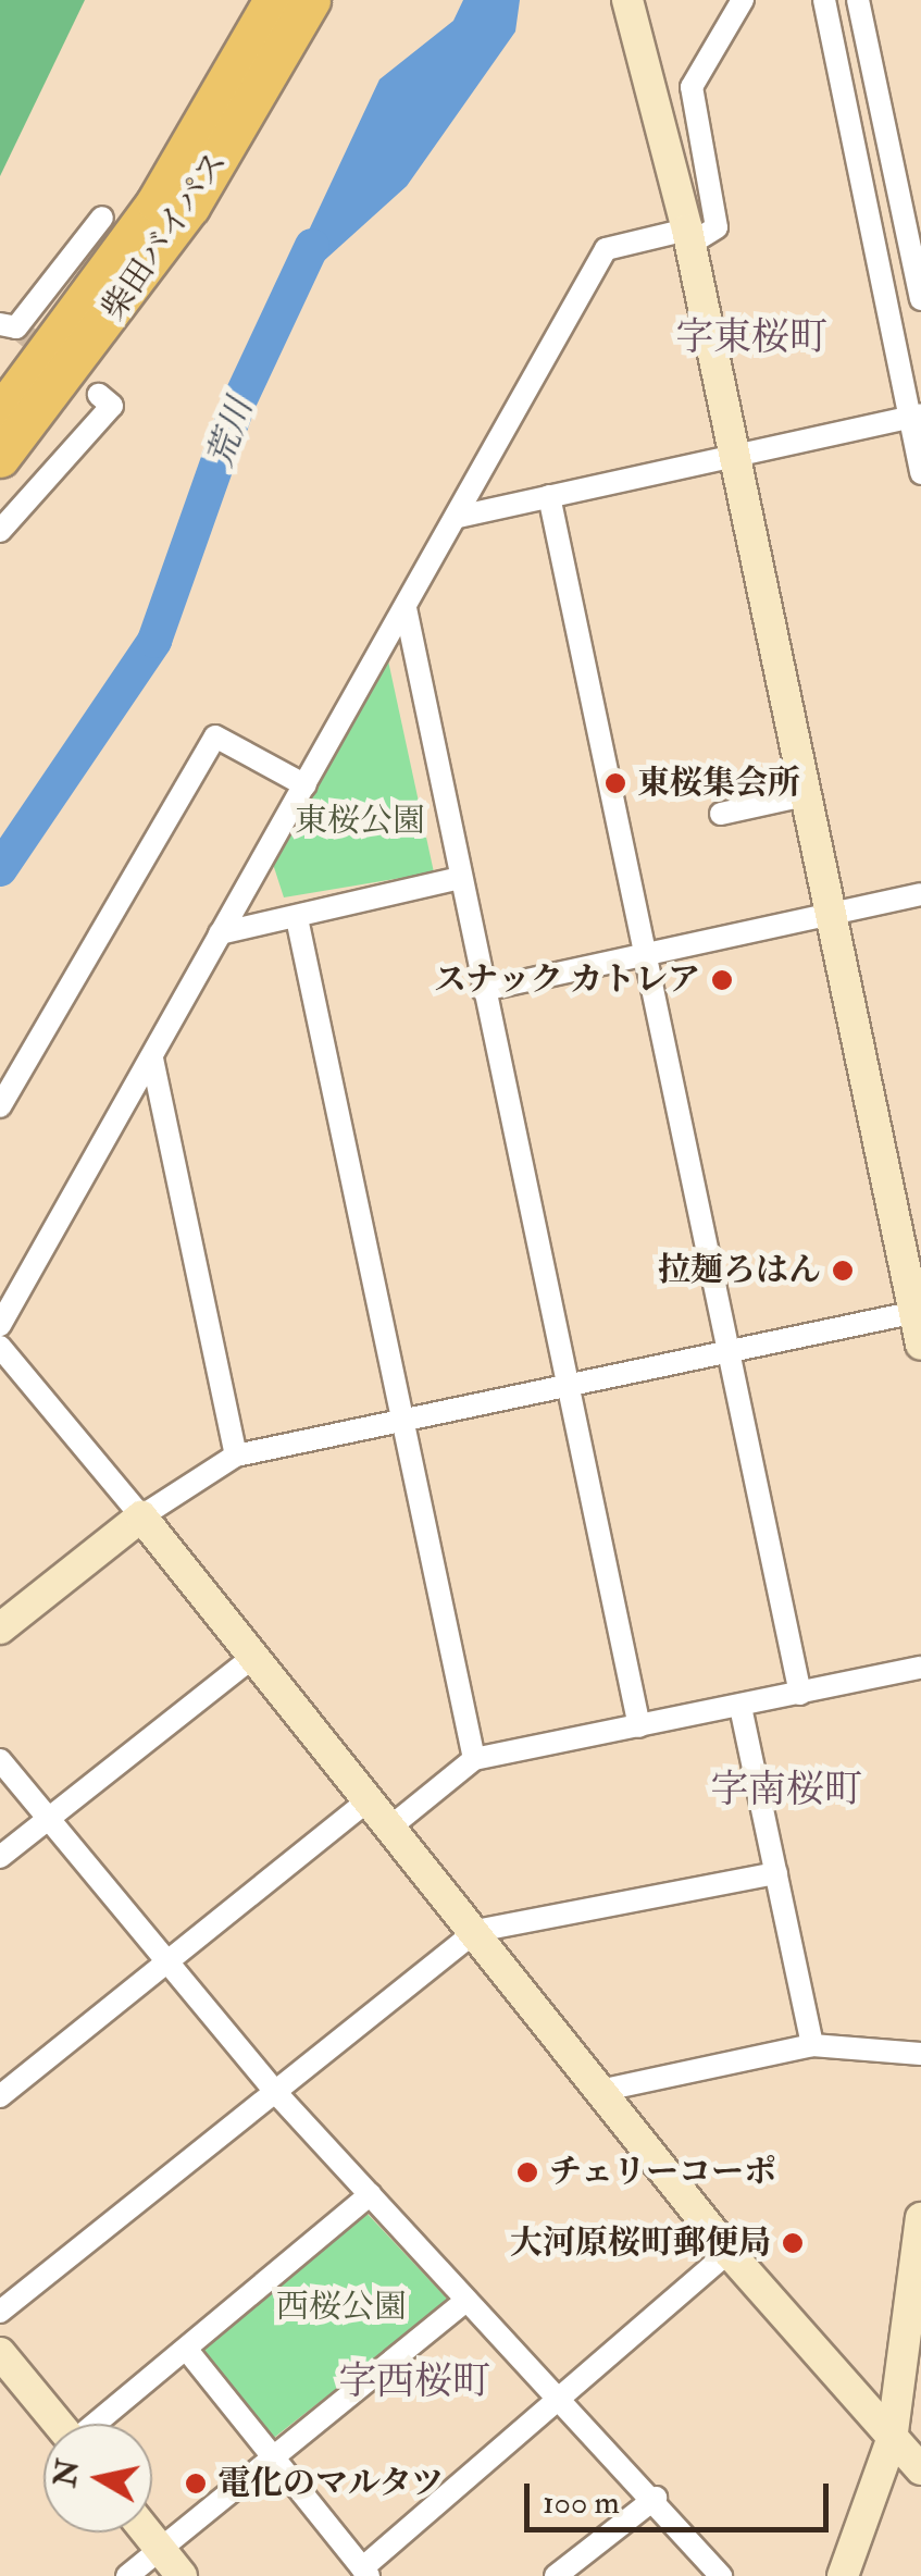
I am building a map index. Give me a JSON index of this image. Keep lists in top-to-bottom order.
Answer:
{
  "streets": {
    "highway": ["柴田バイパス"]
  },
  "districts": ["字東桜町", "字南桜町", "字西桜町"],
  "water": ["荒川"],
  "parks": ["東桜公園", "西桜公園"],
  "places": [
    "東桜集会所",
    "スナック カトレア",
    "拉麺ろはん",
    "チェリーコーポ",
    "大河原桜町郵便局",
    "電化のマルタツ"
  ],
  "scale_bar": "100 m",
  "north": "left"
}
